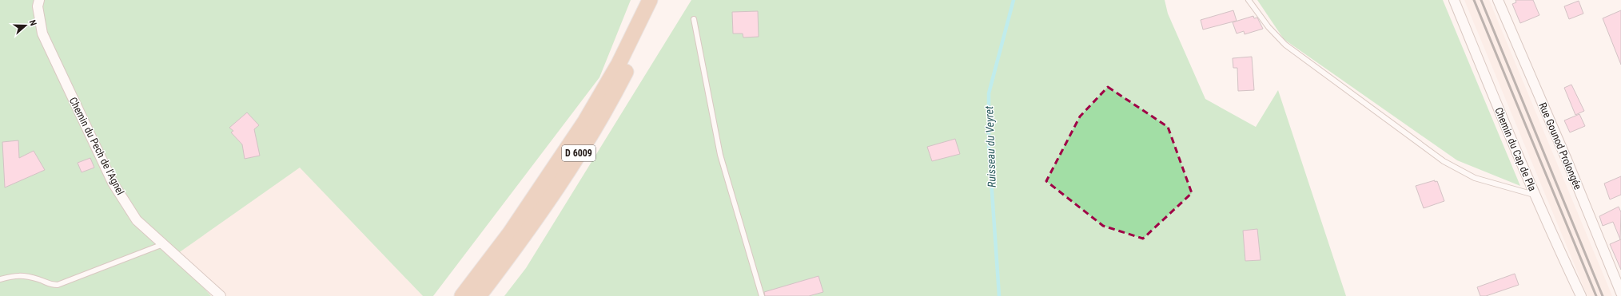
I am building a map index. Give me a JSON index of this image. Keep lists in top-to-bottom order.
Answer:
{
  "streets": {
    "main road": ["D 6009"],
    "street": ["Chemin du Pech de l'Agnel", "Rue Gounod Prolongée", "Chemin du Cap de Pla"]
  },
  "water": ["Ruisseau du Veyret"],
  "north": "right"
}
